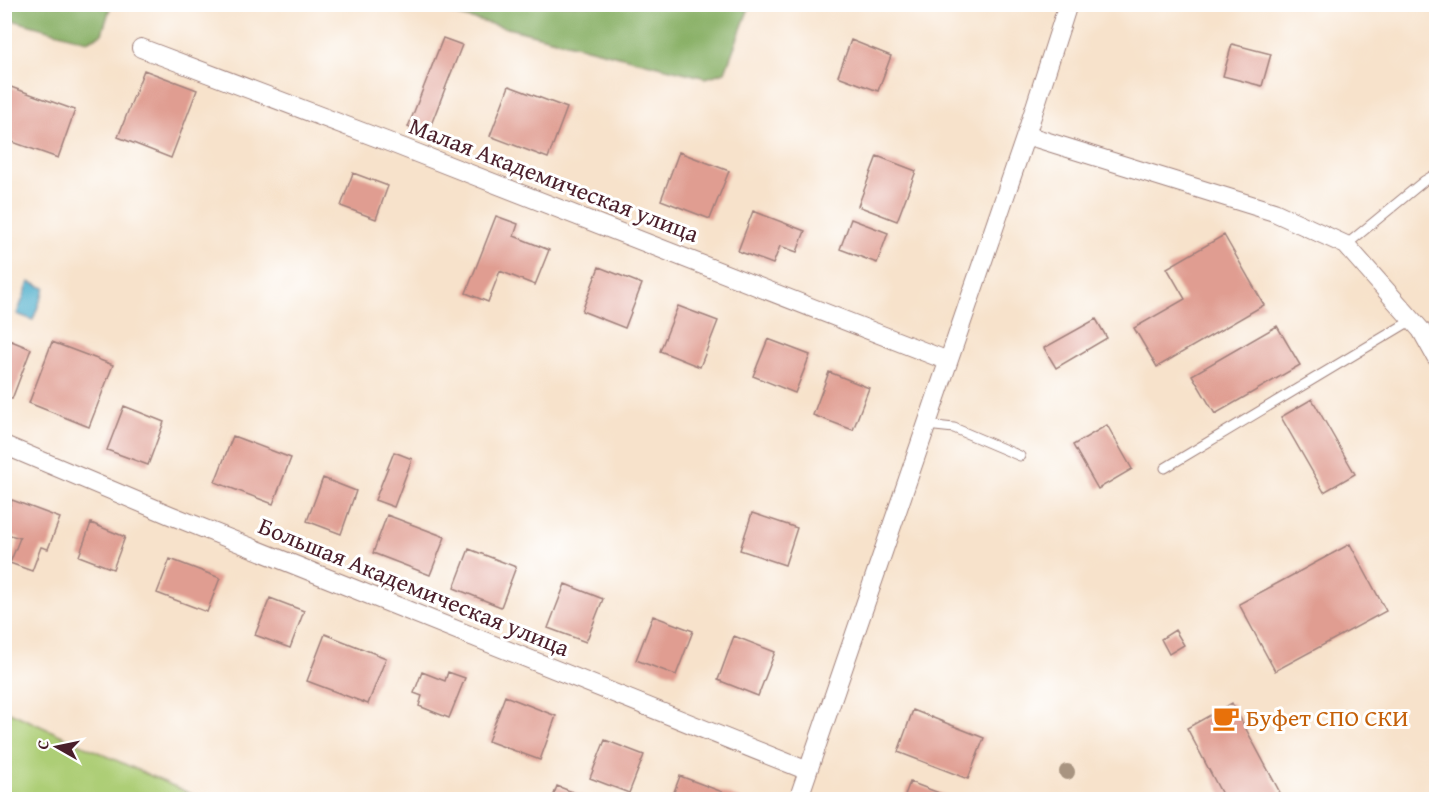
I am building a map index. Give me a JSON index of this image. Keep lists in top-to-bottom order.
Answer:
{
  "streets": {
    "street": ["Малая Академическая улица", "Большая Академическая улица"]
  },
  "places": {
    "cafe": ["Буфет СПО СКИ"]
  },
  "north": "left"
}
